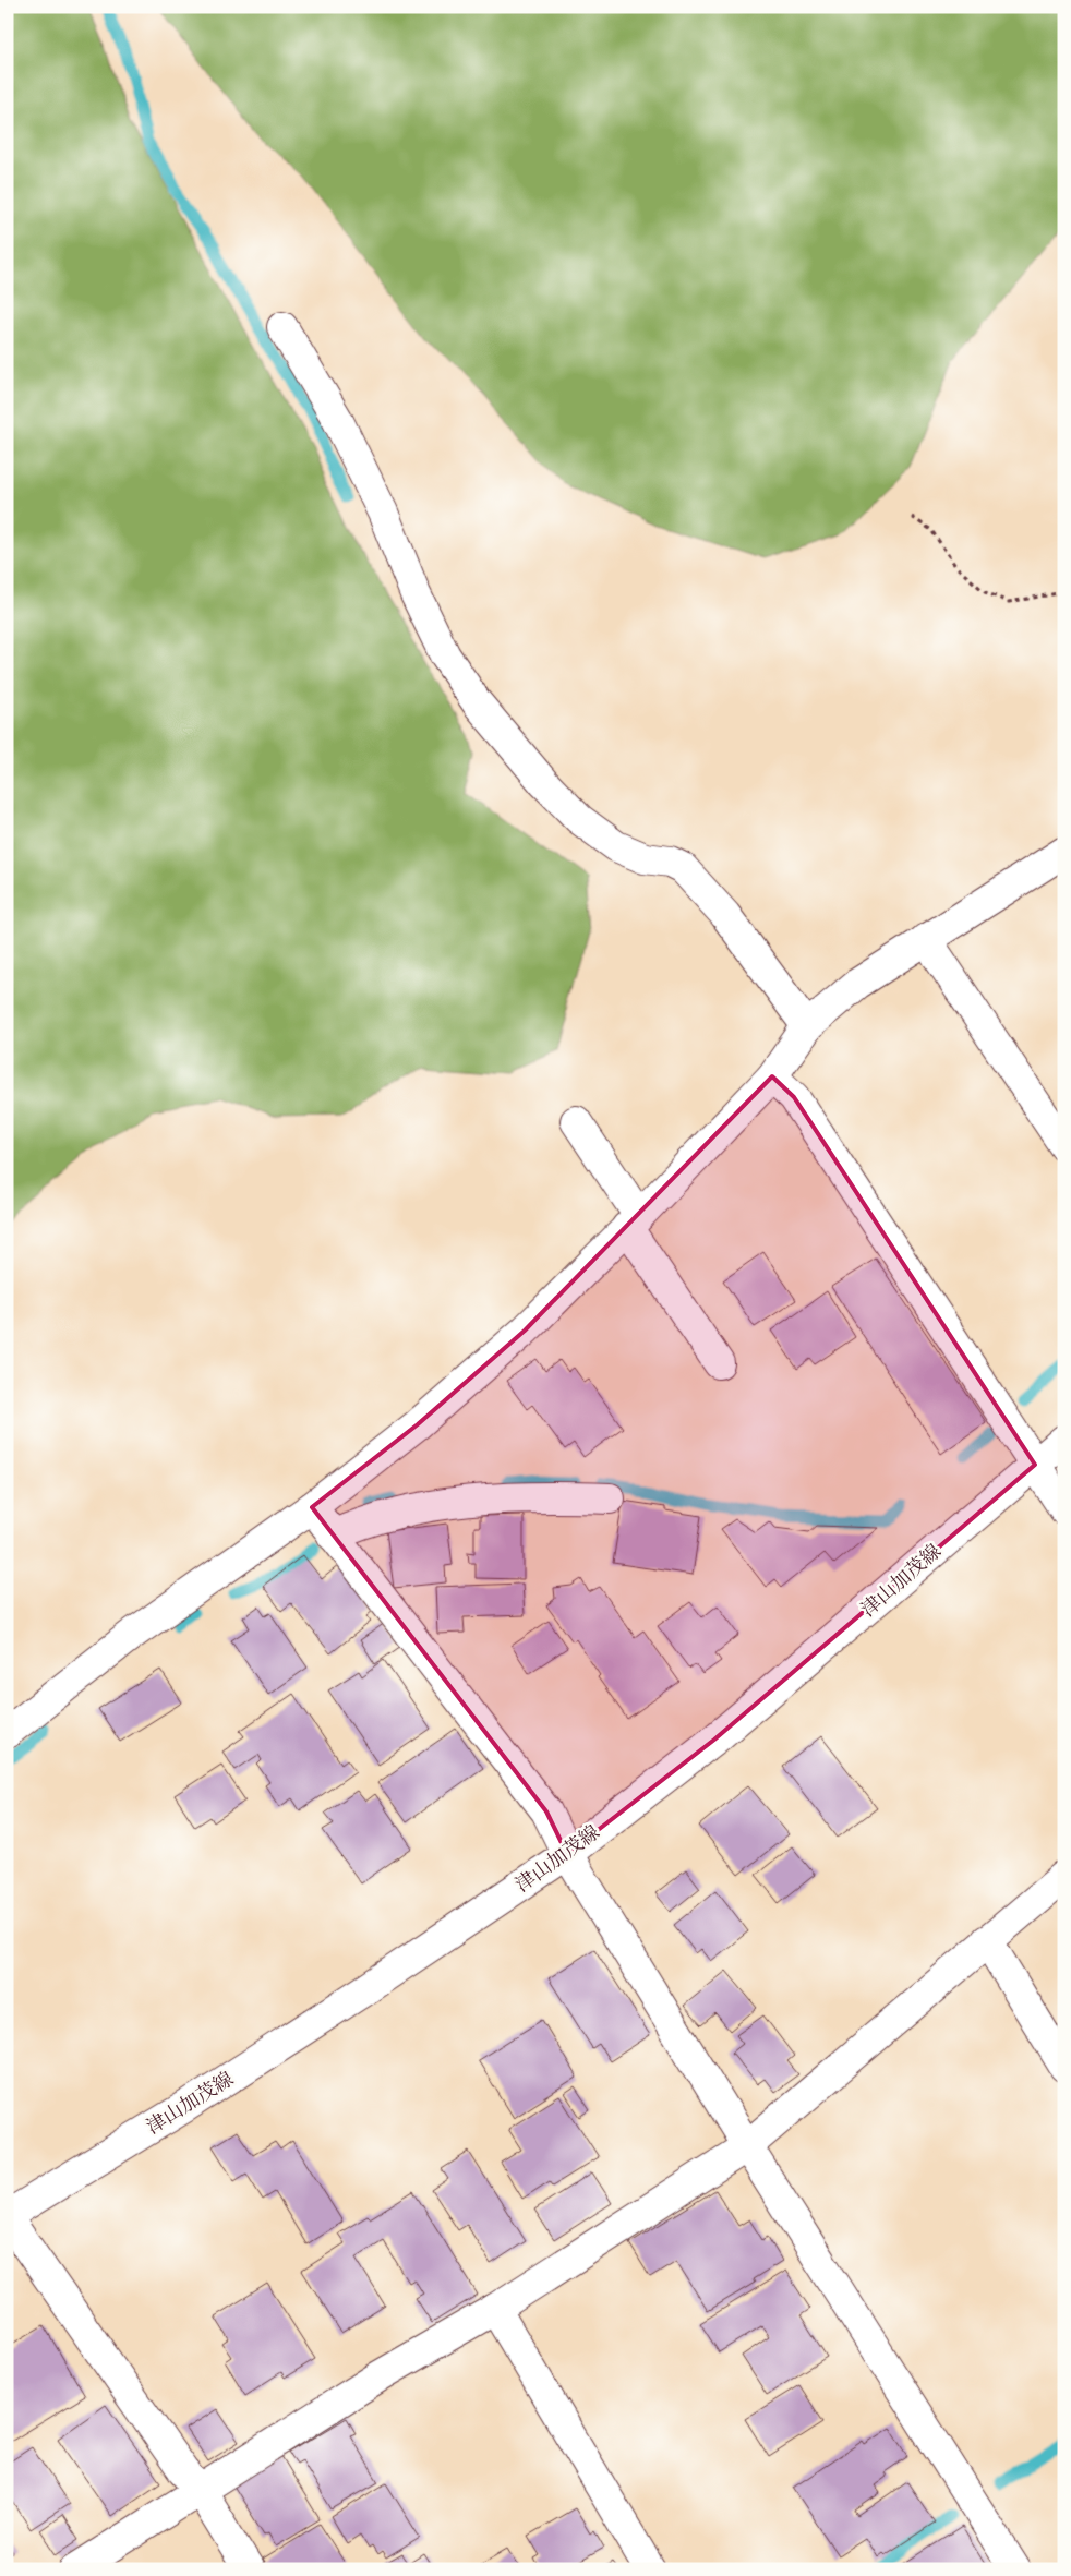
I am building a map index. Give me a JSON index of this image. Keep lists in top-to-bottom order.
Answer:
{
  "streets": {
    "street": ["津山加茂線"]
  }
}
